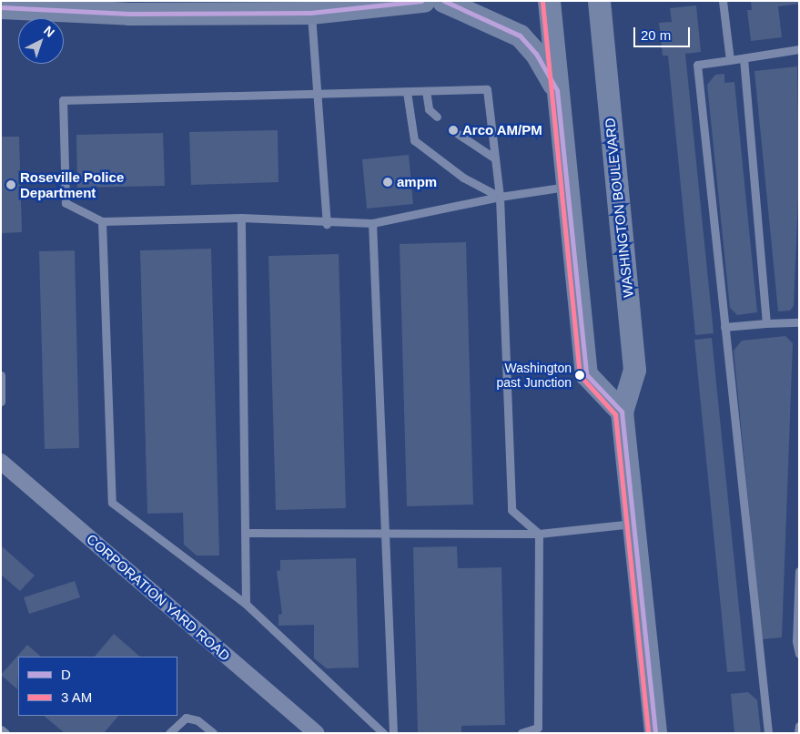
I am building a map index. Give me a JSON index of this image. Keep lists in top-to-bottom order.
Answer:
{
  "streets": {
    "main road": ["WASHINGTON BOULEVARD"],
    "street": ["CORPORATION YARD ROAD"]
  },
  "places": [
    "Arco AM/PM",
    "ampm",
    "Roseville Police Department",
    "Washington past Junction"
  ],
  "lines": ["transit line D"],
  "legend": ["D", "3 AM"],
  "scale_bar": "20 m",
  "north": "top right"
}
